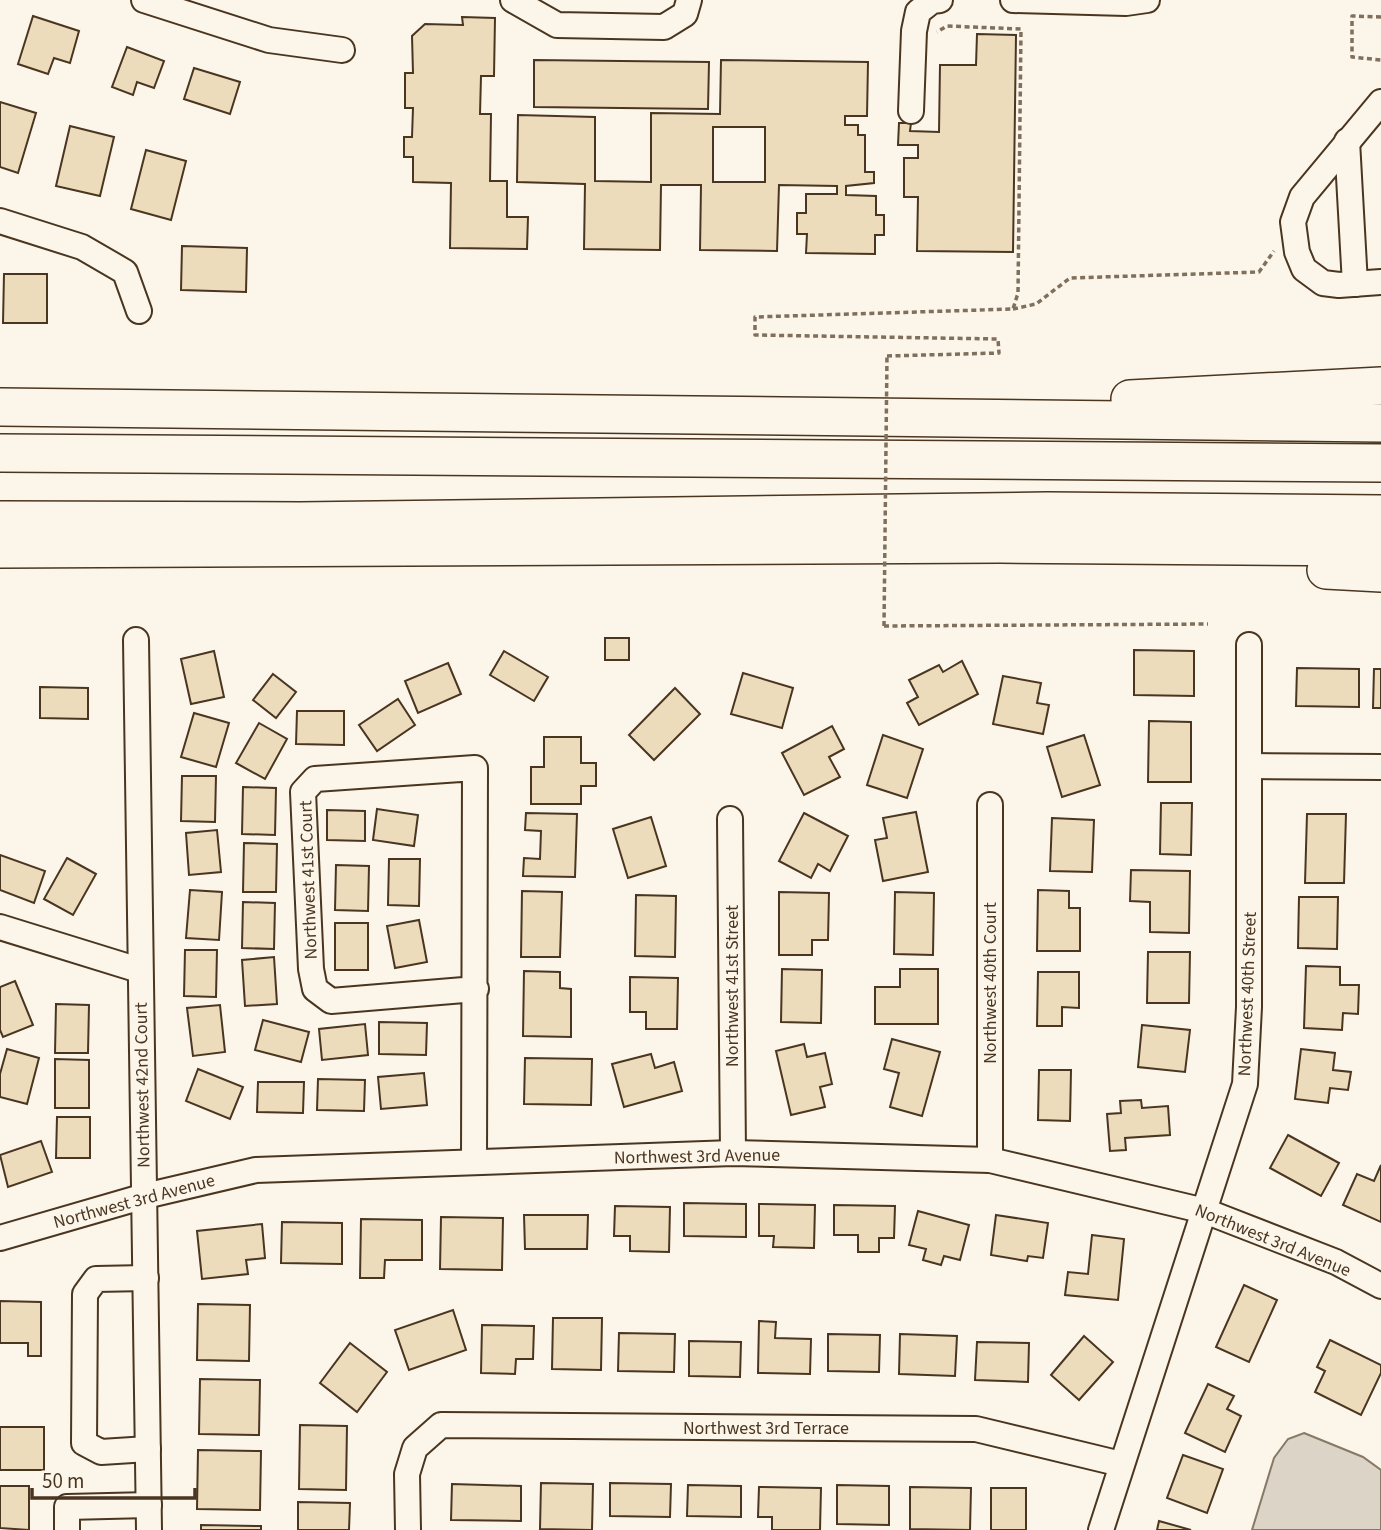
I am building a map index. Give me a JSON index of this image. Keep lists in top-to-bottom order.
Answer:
{
  "streets": {
    "street": [
      "Northwest 41st Court",
      "Northwest 40th Court",
      "Northwest 41st Street",
      "Northwest 40th Street",
      "Northwest 42nd Court",
      "Northwest 3rd Avenue",
      "Northwest 3rd Terrace"
    ]
  },
  "crossings": [
    ["Northwest 41st Court", "Northwest 3rd Avenue"],
    ["Northwest 40th Court", "Northwest 3rd Avenue"],
    ["Northwest 41st Street", "Northwest 3rd Avenue"],
    ["Northwest 40th Street", "Northwest 3rd Avenue"],
    ["Northwest 40th Street", "Northwest 3rd Terrace"],
    ["Northwest 42nd Court", "Northwest 3rd Avenue"]
  ],
  "scale_bar": "50 m"
}
